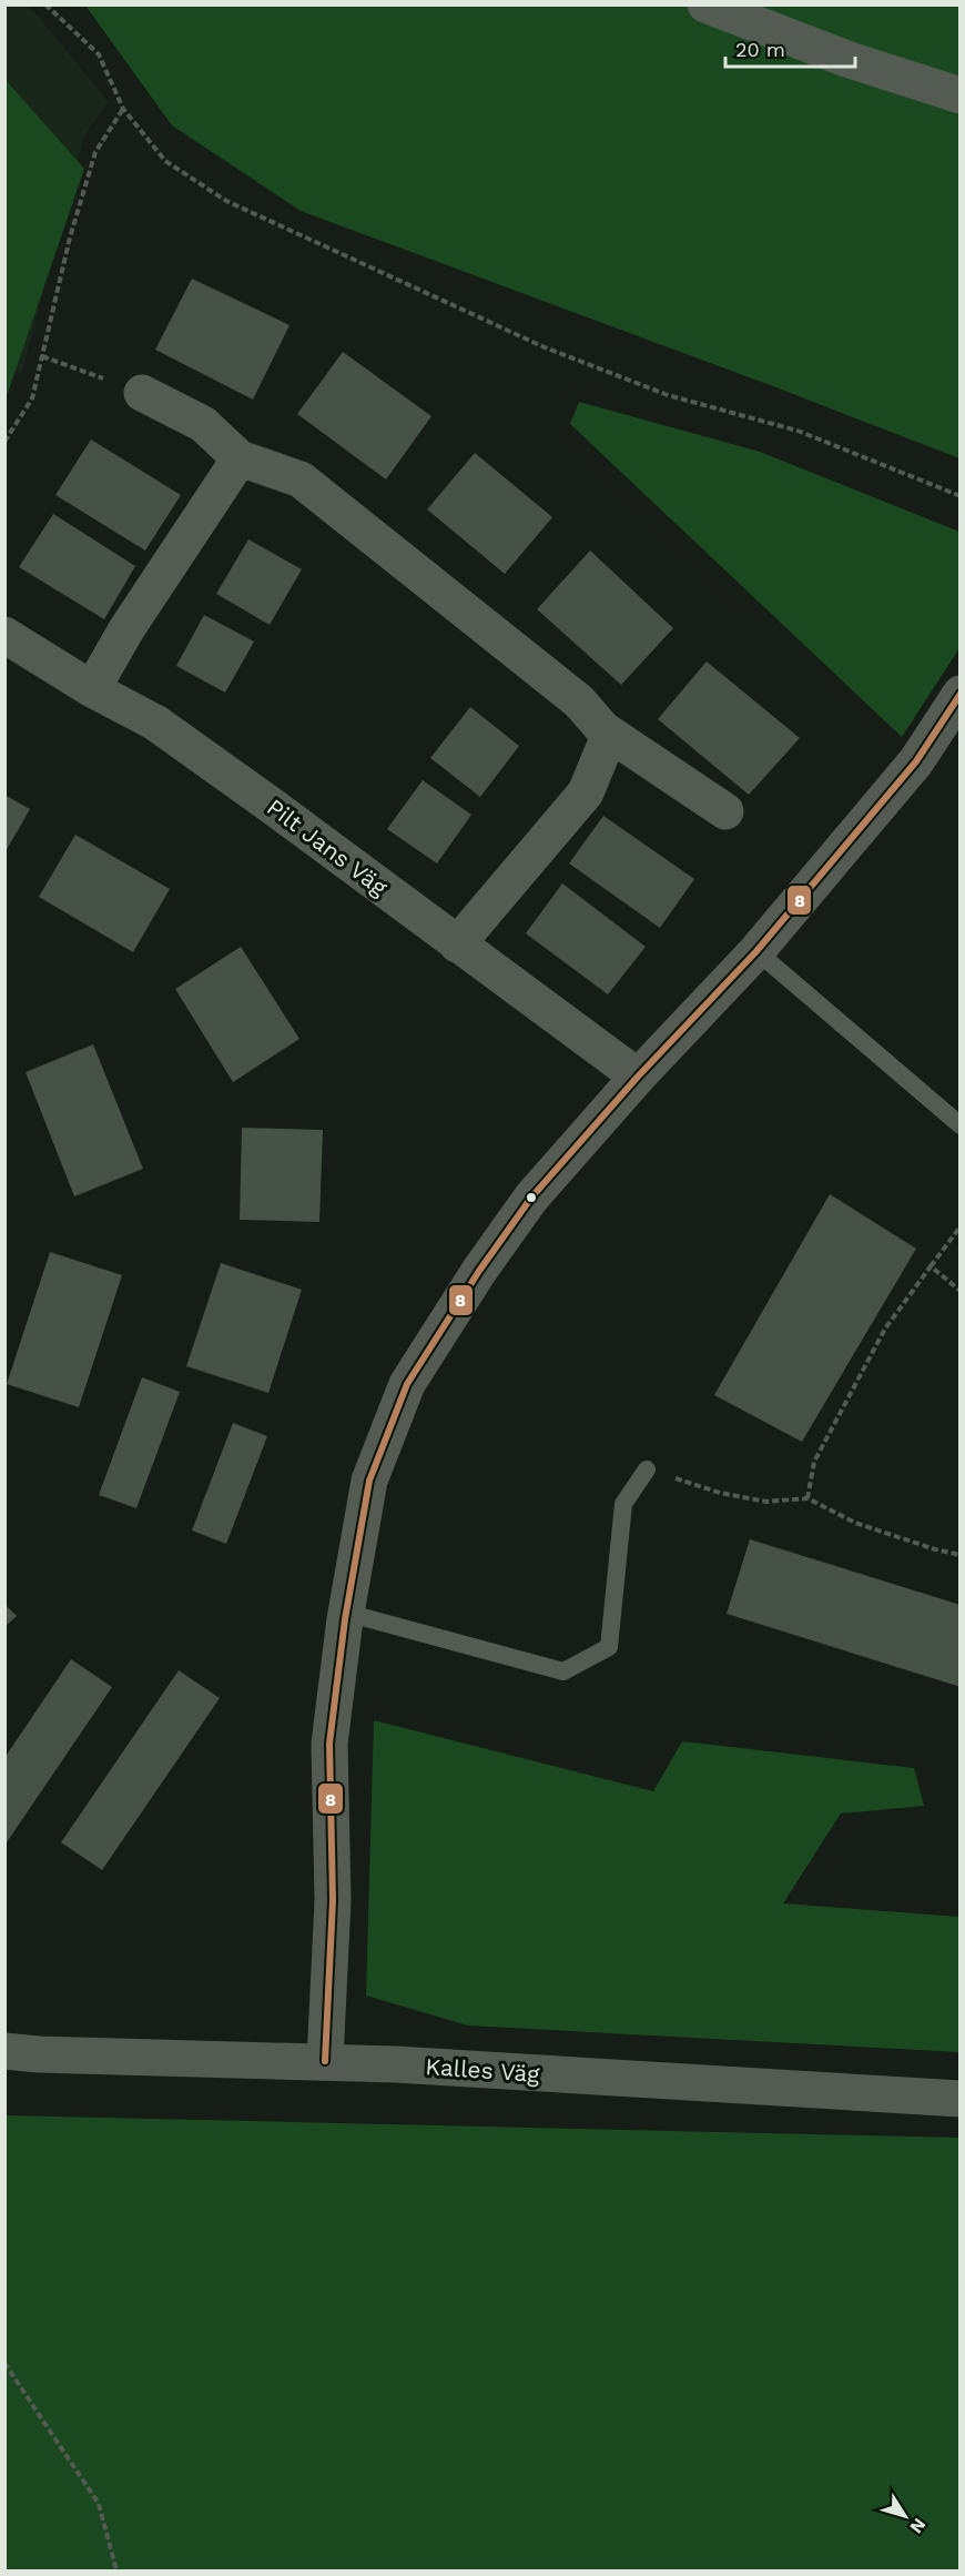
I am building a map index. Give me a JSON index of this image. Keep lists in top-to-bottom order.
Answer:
{
  "streets": {
    "street": ["Pilt Jans Väg", "Kalles Väg"]
  },
  "lines": ["transit line 8"],
  "scale_bar": "20 m",
  "north": "bottom right"
}
